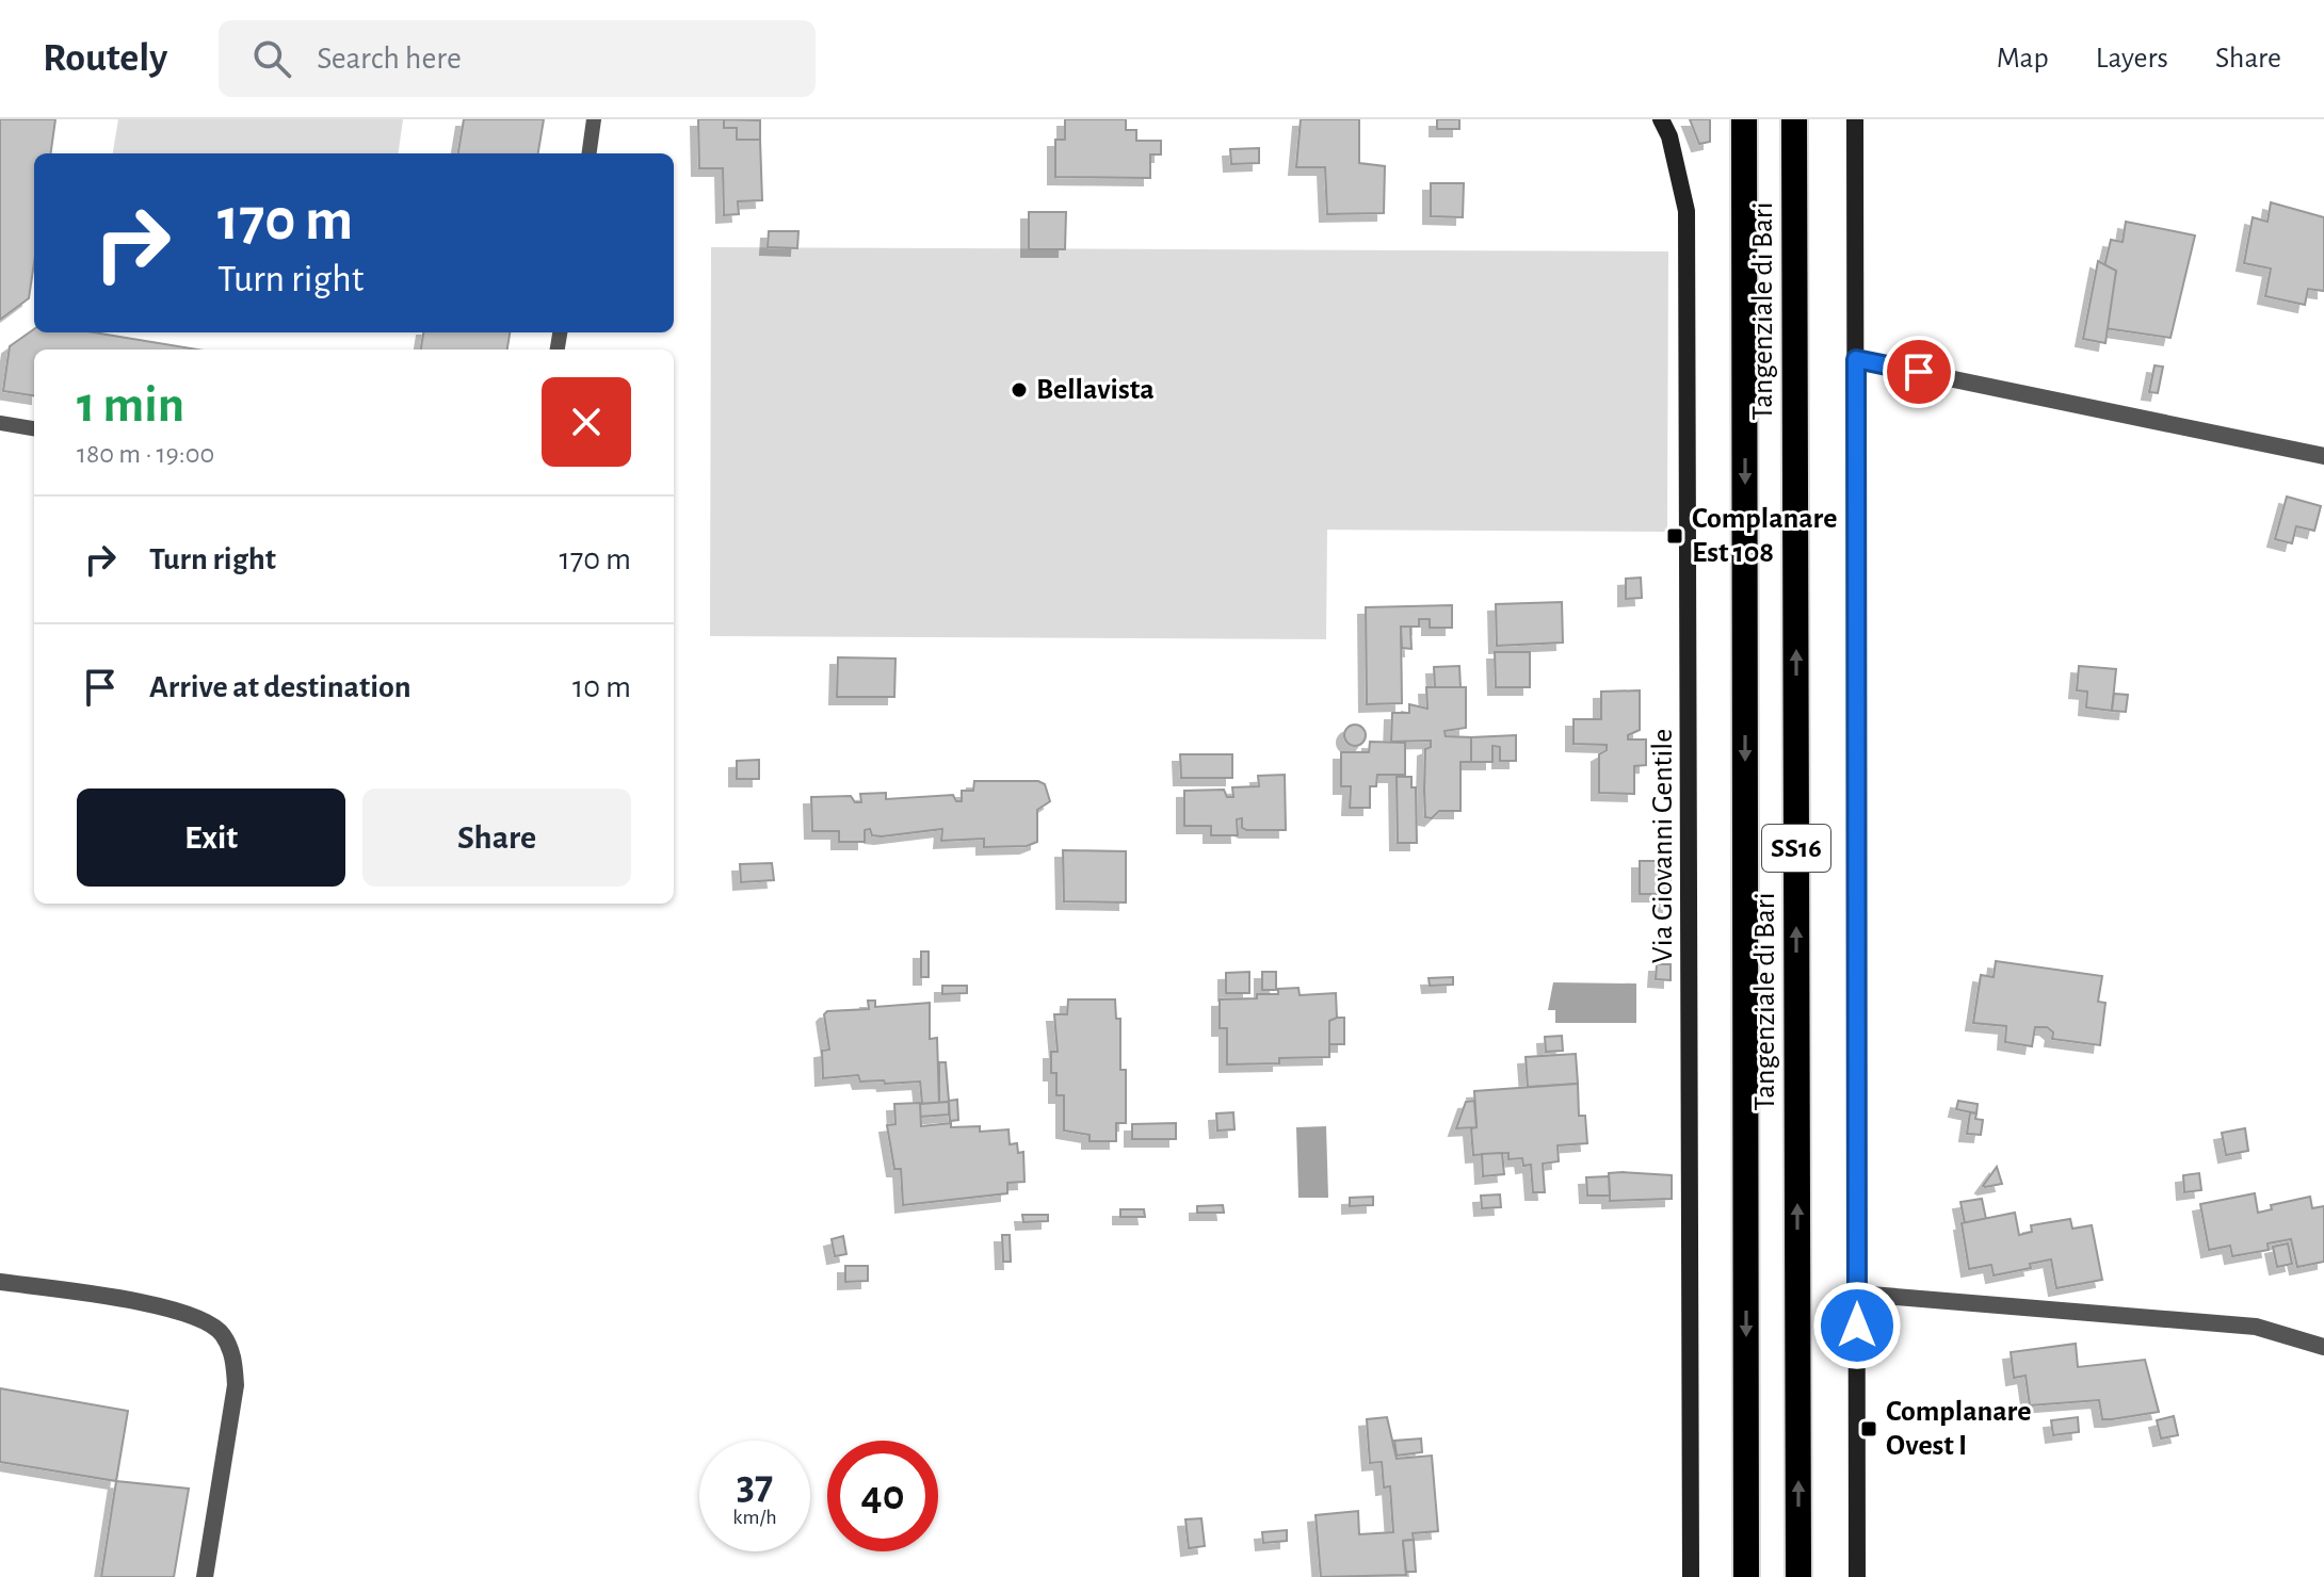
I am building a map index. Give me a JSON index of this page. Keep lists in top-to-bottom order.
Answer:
{
  "streets": {
    "highway": ["Tangenziale di Bari", "SS16"],
    "street": ["Via Giovanni Gentile"]
  },
  "places": {
    "other": ["Bellavista"],
    "transit": ["Complanare Est 108", "Complanare Ovest I"]
  },
  "page": {
    "header": "Routely",
    "search": "Search here",
    "nav": ["Map", "Layers", "Share"],
    "turn": ["170 m", "Turn right"],
    "heading": ["1 min", "180 m · 19:00"],
    "list": [
      {
        "name": "Turn right",
        "value": "170 m"
      },
      {
        "name": "Arrive at destination",
        "value": "10 m"
      }
    ],
    "buttons": ["Exit", "Share"],
    "speed": "37 km/h",
    "limit": "40"
  }
}
